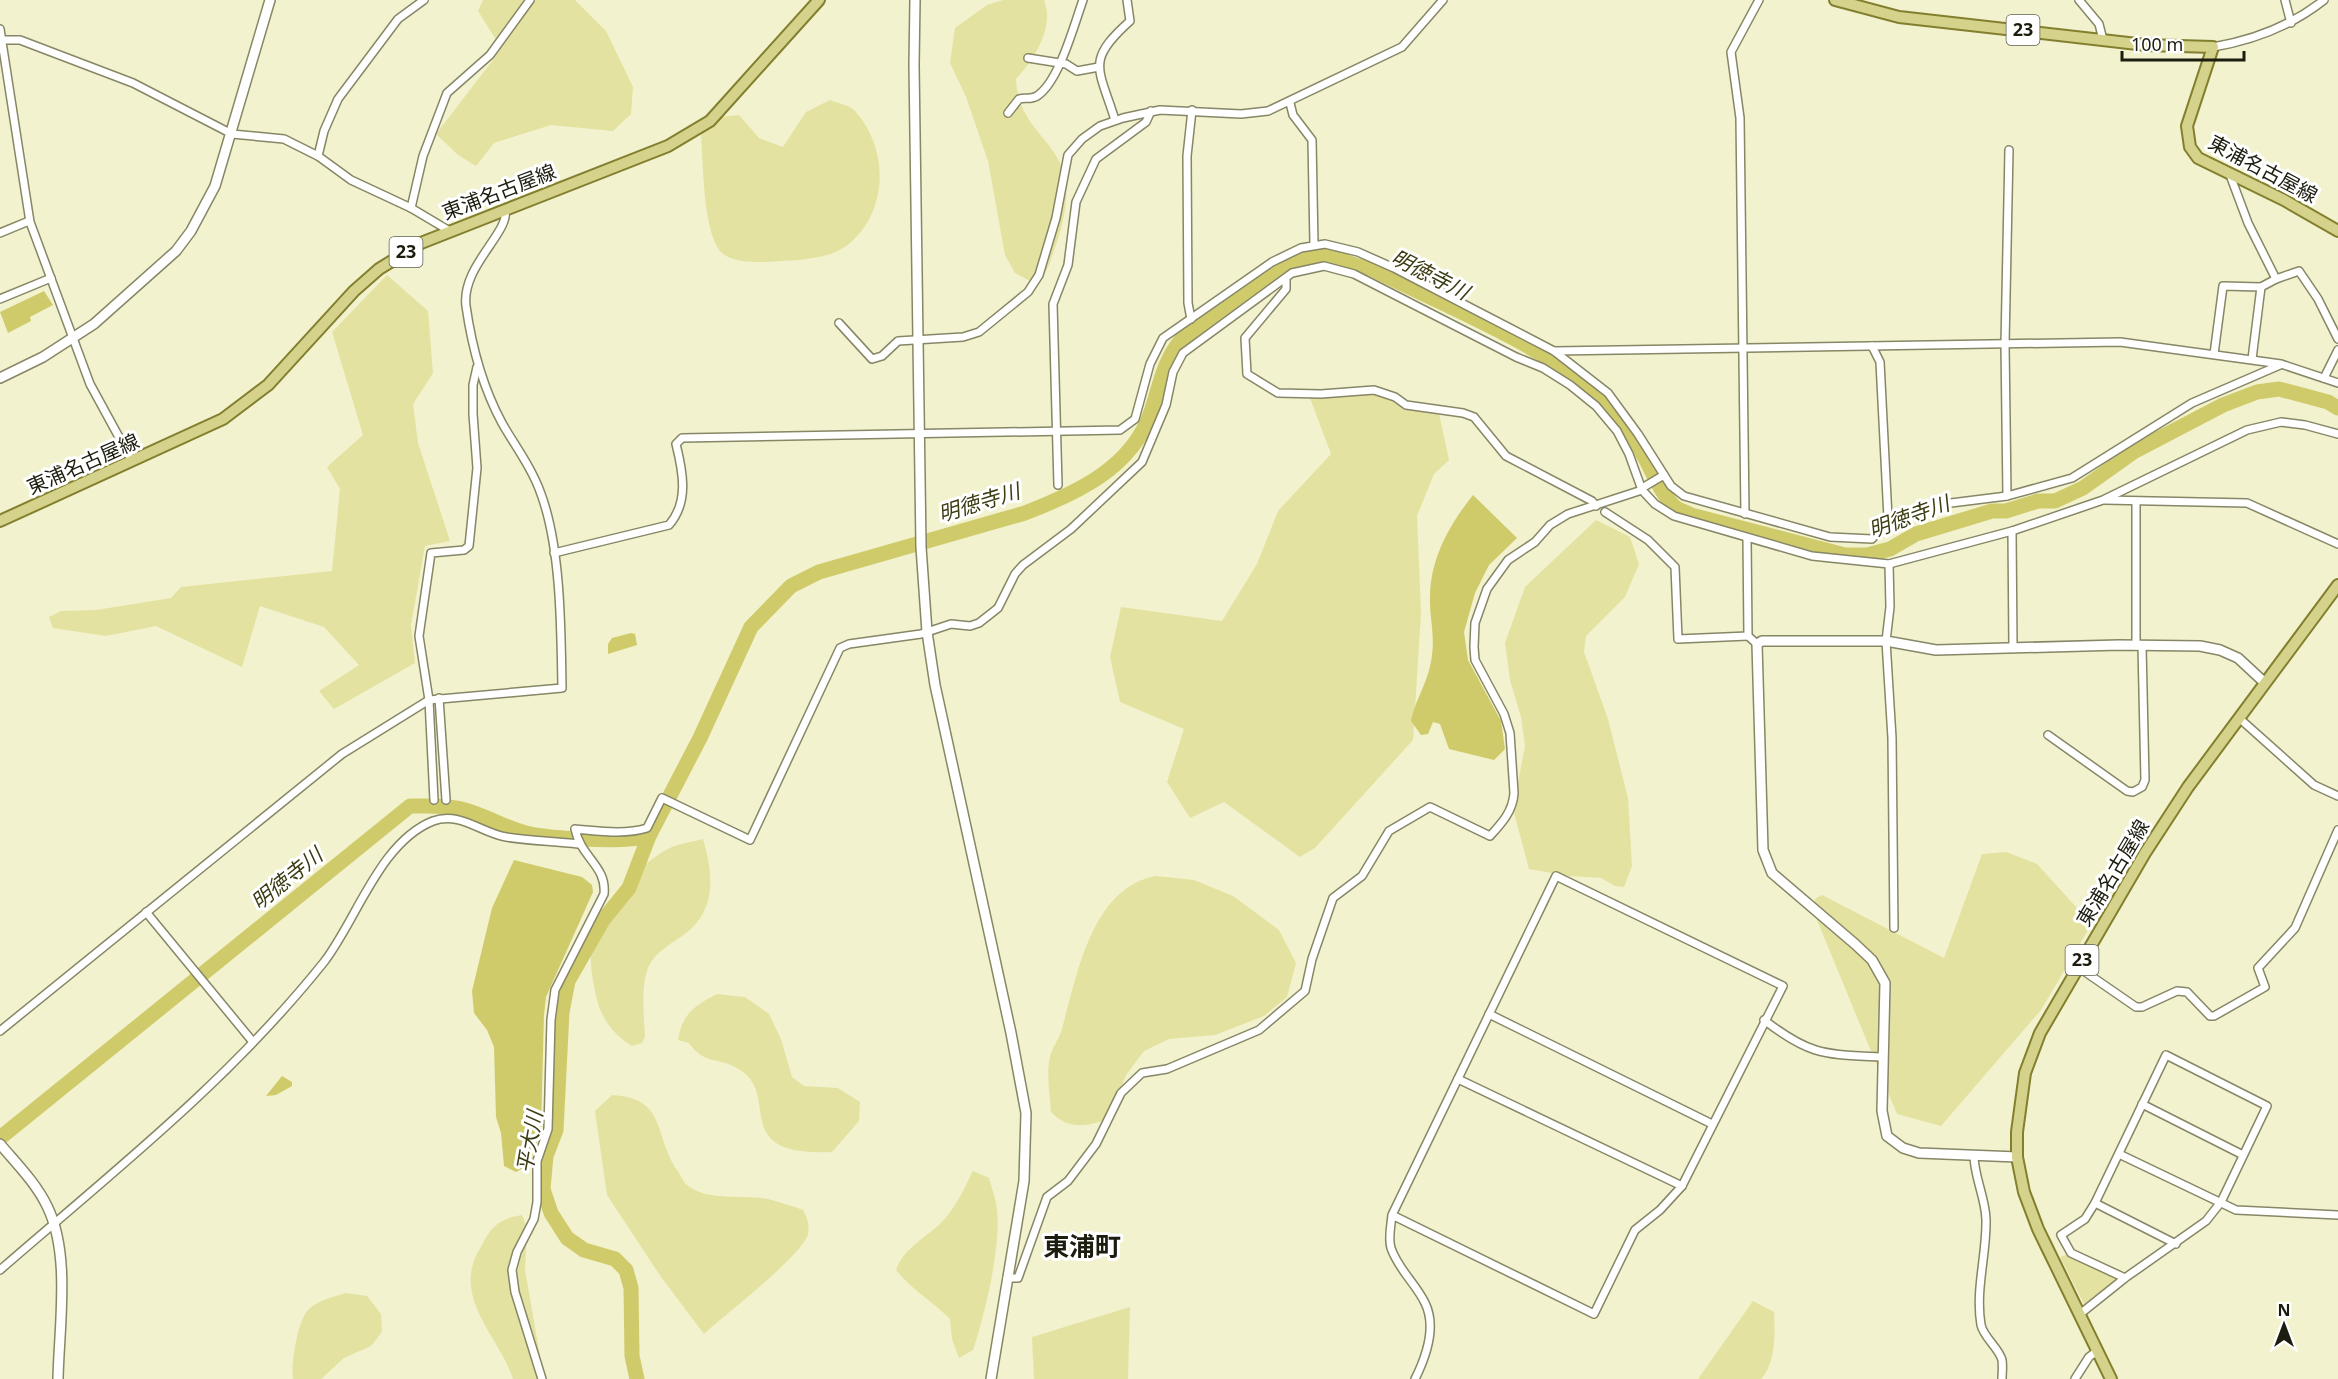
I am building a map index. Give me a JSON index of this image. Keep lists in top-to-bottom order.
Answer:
{
  "streets": {
    "main road": ["23", "東浦名古屋線"]
  },
  "crossings": [
    ["23", "東浦名古屋線"]
  ],
  "districts": ["東浦町"],
  "water": ["明徳寺川", "平大川"],
  "scale_bar": "100 m",
  "north": "top"
}
